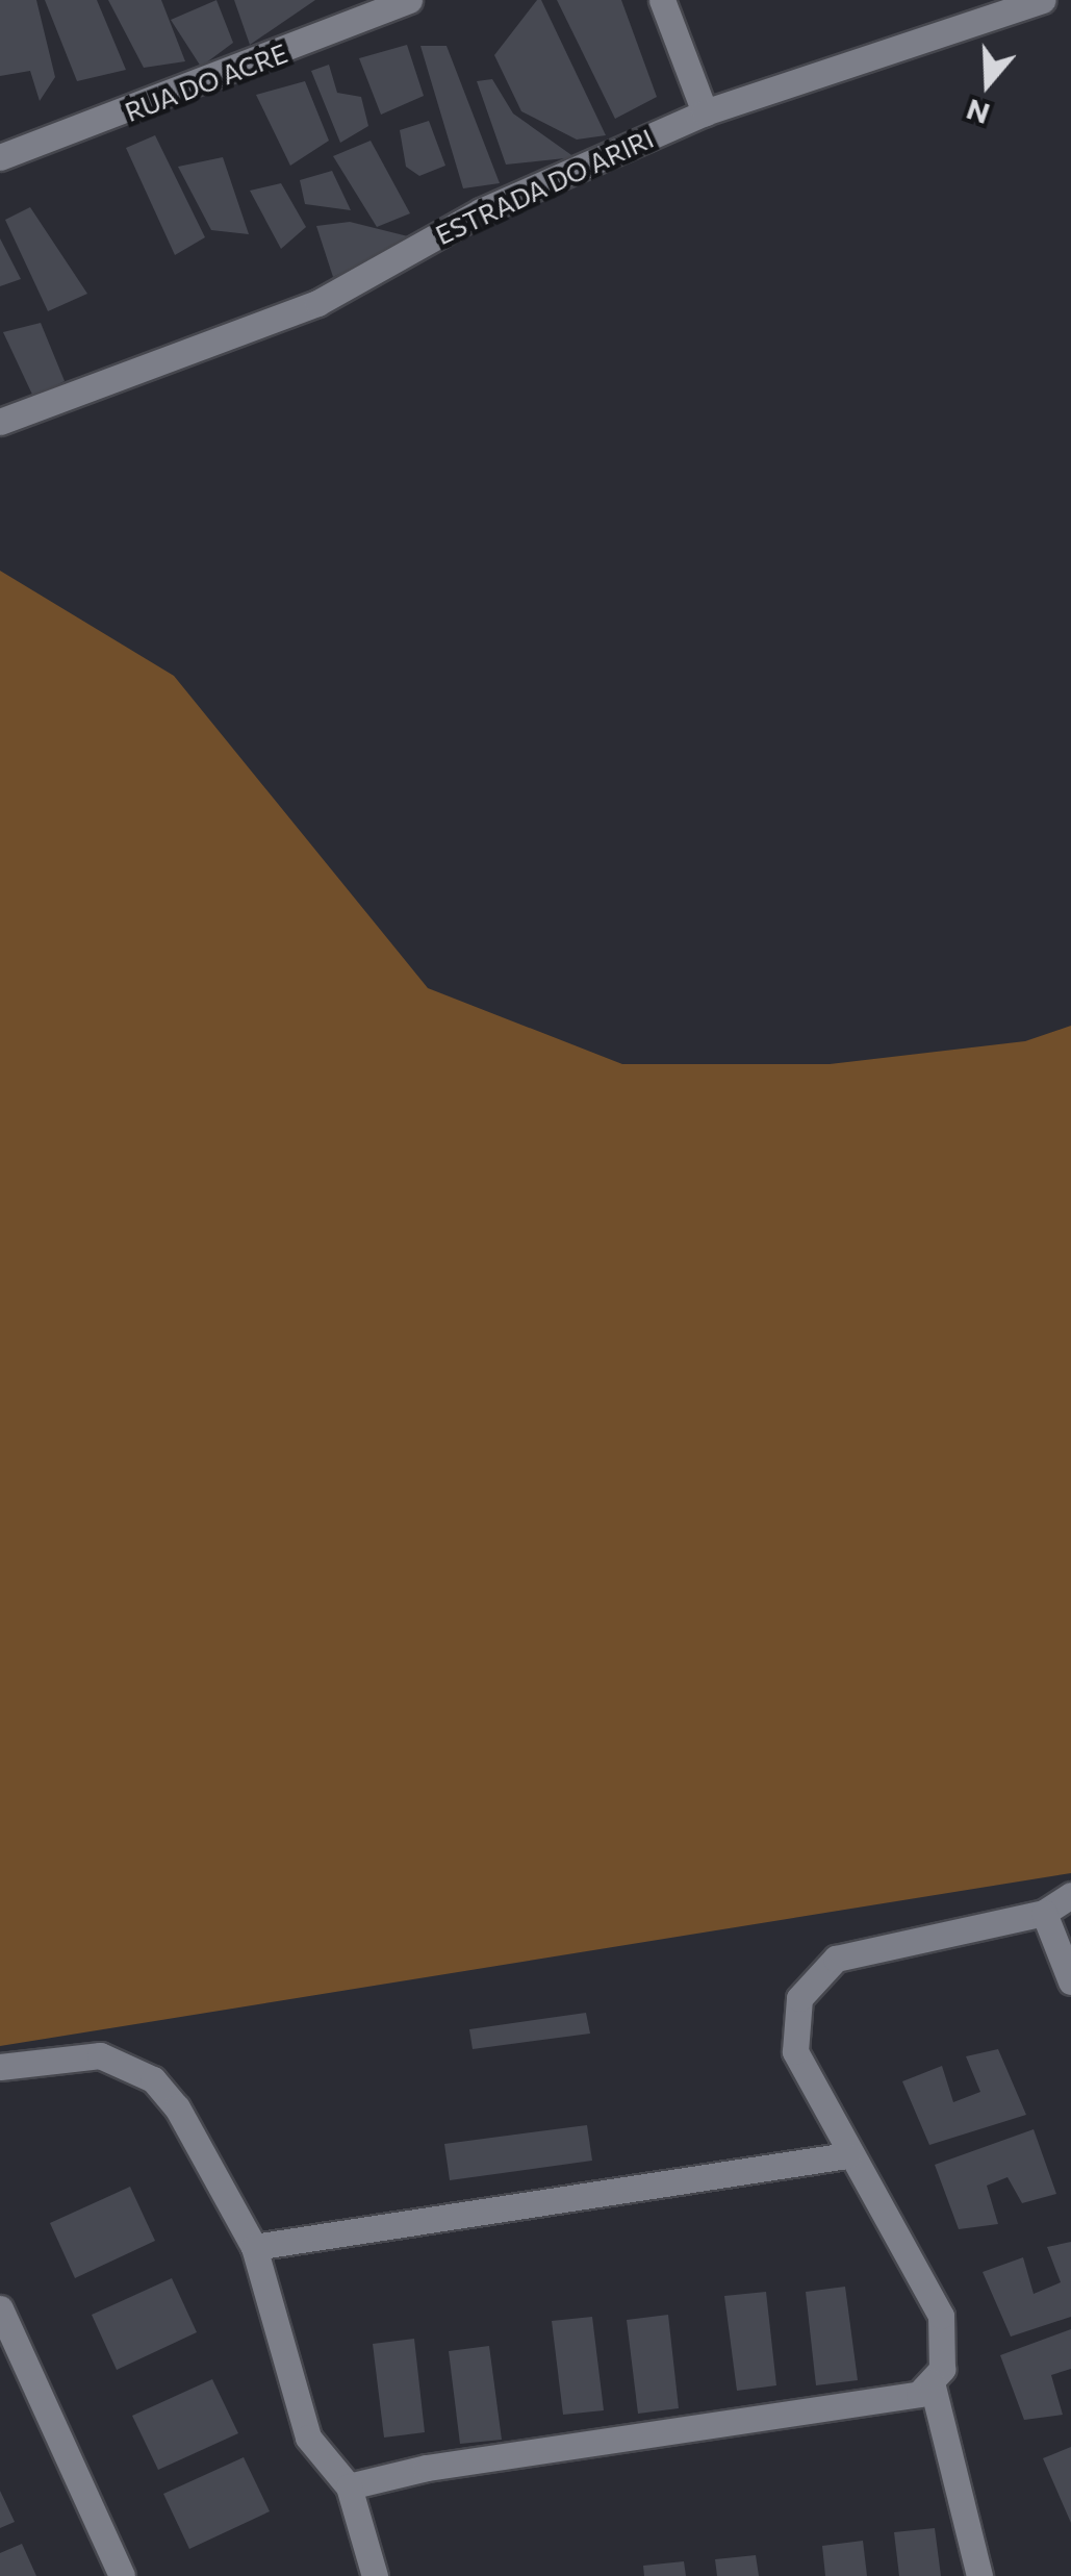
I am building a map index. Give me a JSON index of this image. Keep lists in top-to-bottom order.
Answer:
{
  "streets": {
    "street": ["RUA DO ACRE", "ESTRADA DO ARIRI"]
  },
  "north": "bottom"
}
